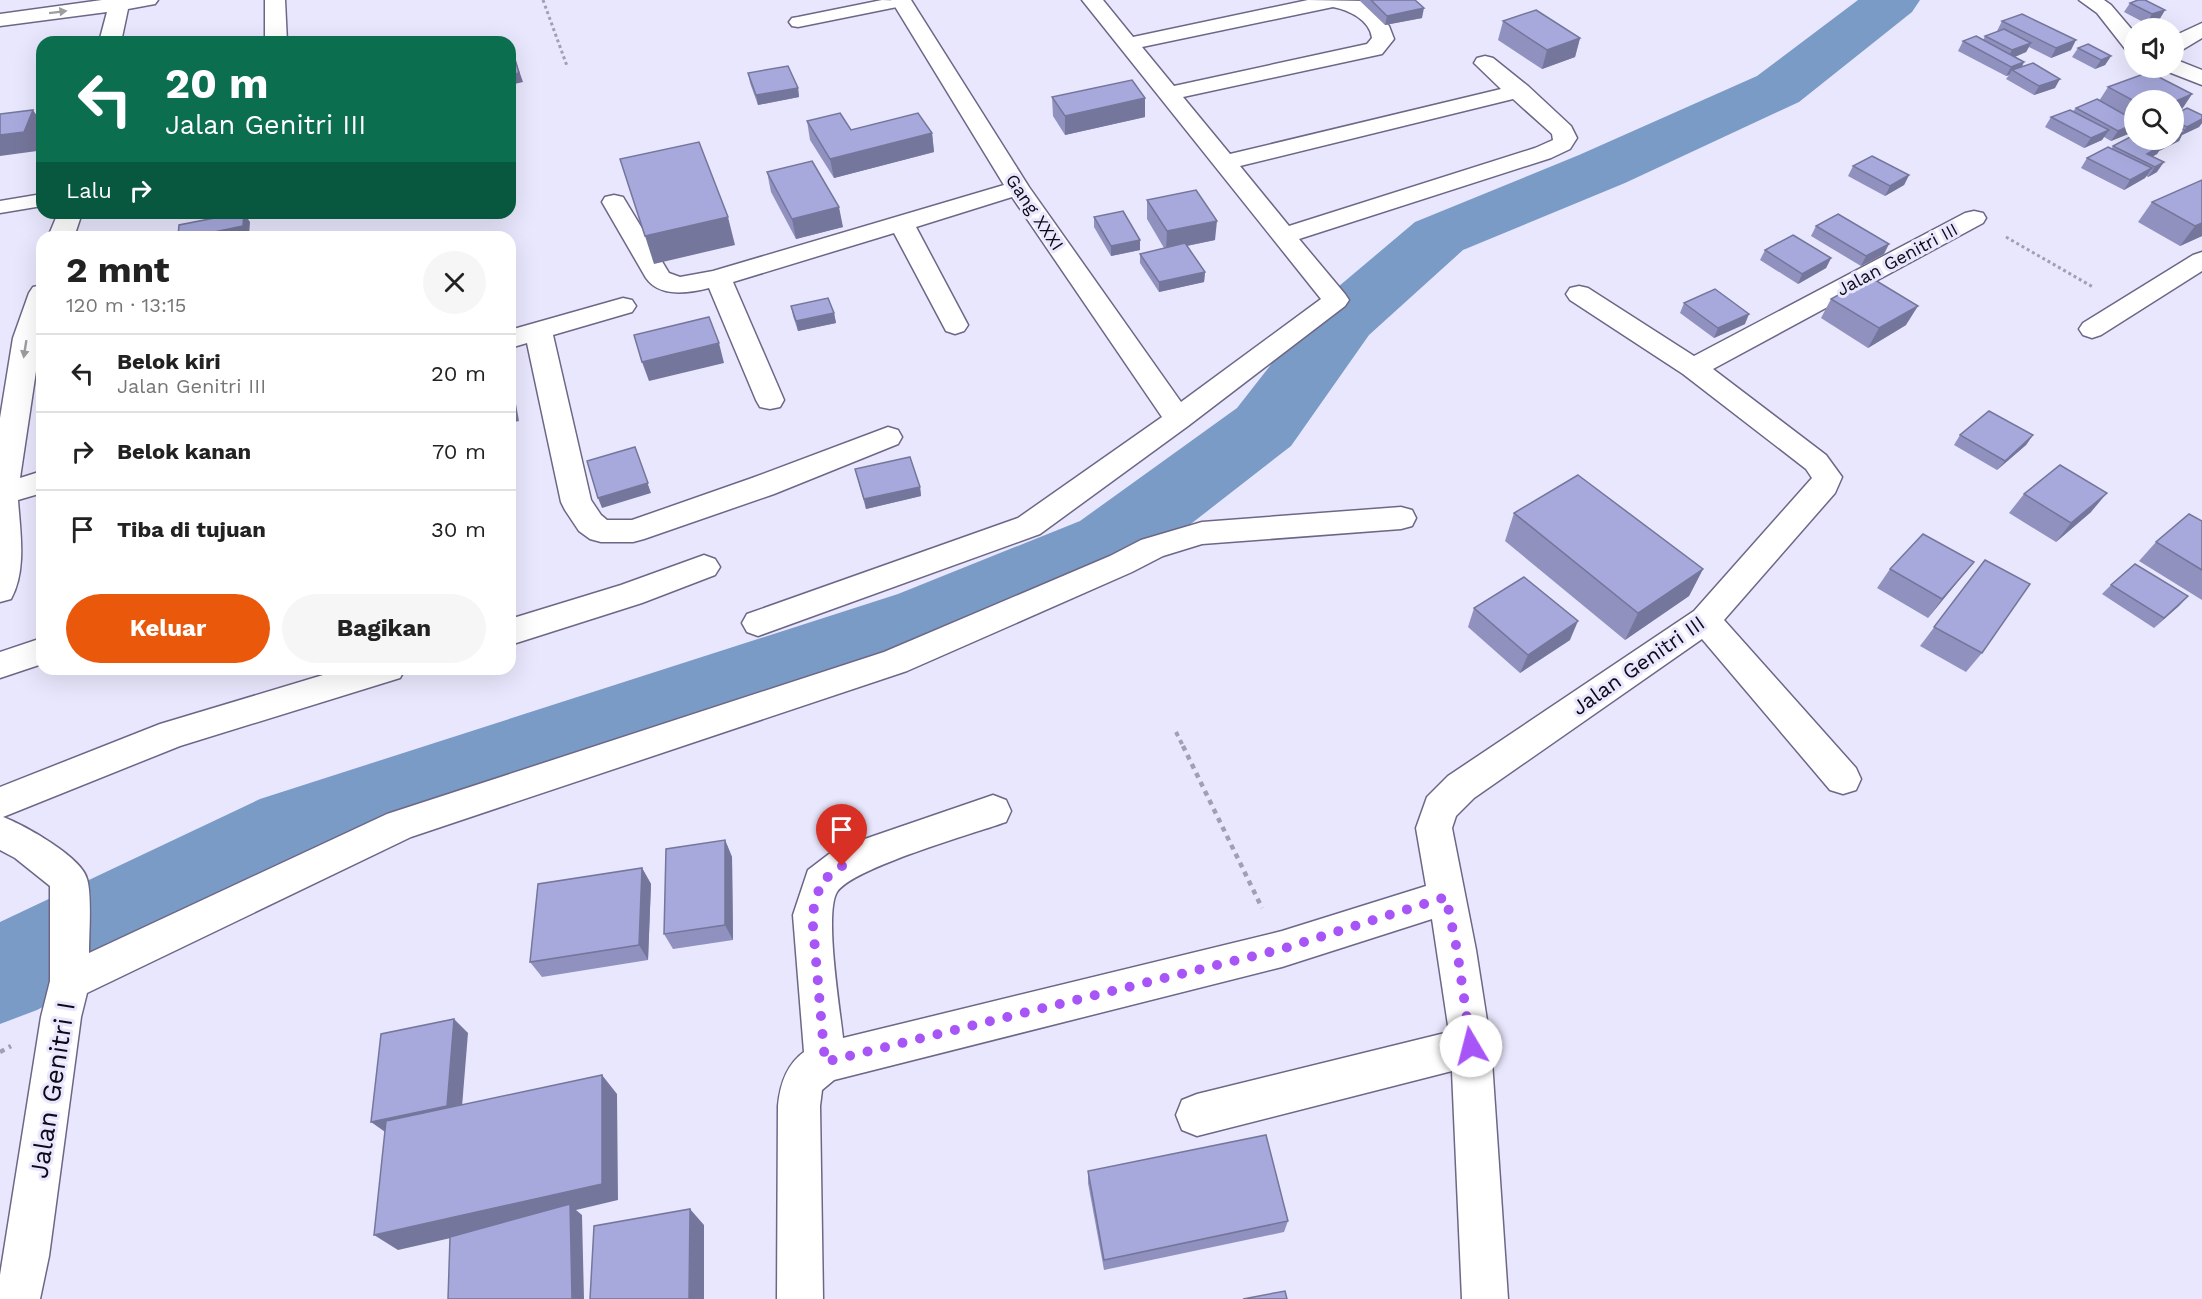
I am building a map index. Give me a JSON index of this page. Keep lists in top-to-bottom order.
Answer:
{
  "streets": {
    "street": ["Gang XXXI", "Jalan Genitri III", "Jalan Genitri I"]
  },
  "page": {
    "turn": ["20 m", "Jalan Genitri III"],
    "then": "Lalu",
    "heading": ["2 mnt", "120 m · 13:15"],
    "list": [
      {
        "name": "Belok kiri",
        "note": "Jalan Genitri III",
        "value": "20 m"
      },
      {
        "name": "Belok kanan",
        "value": "70 m"
      },
      {
        "name": "Tiba di tujuan",
        "value": "30 m"
      }
    ],
    "buttons": ["Keluar", "Bagikan"]
  }
}
